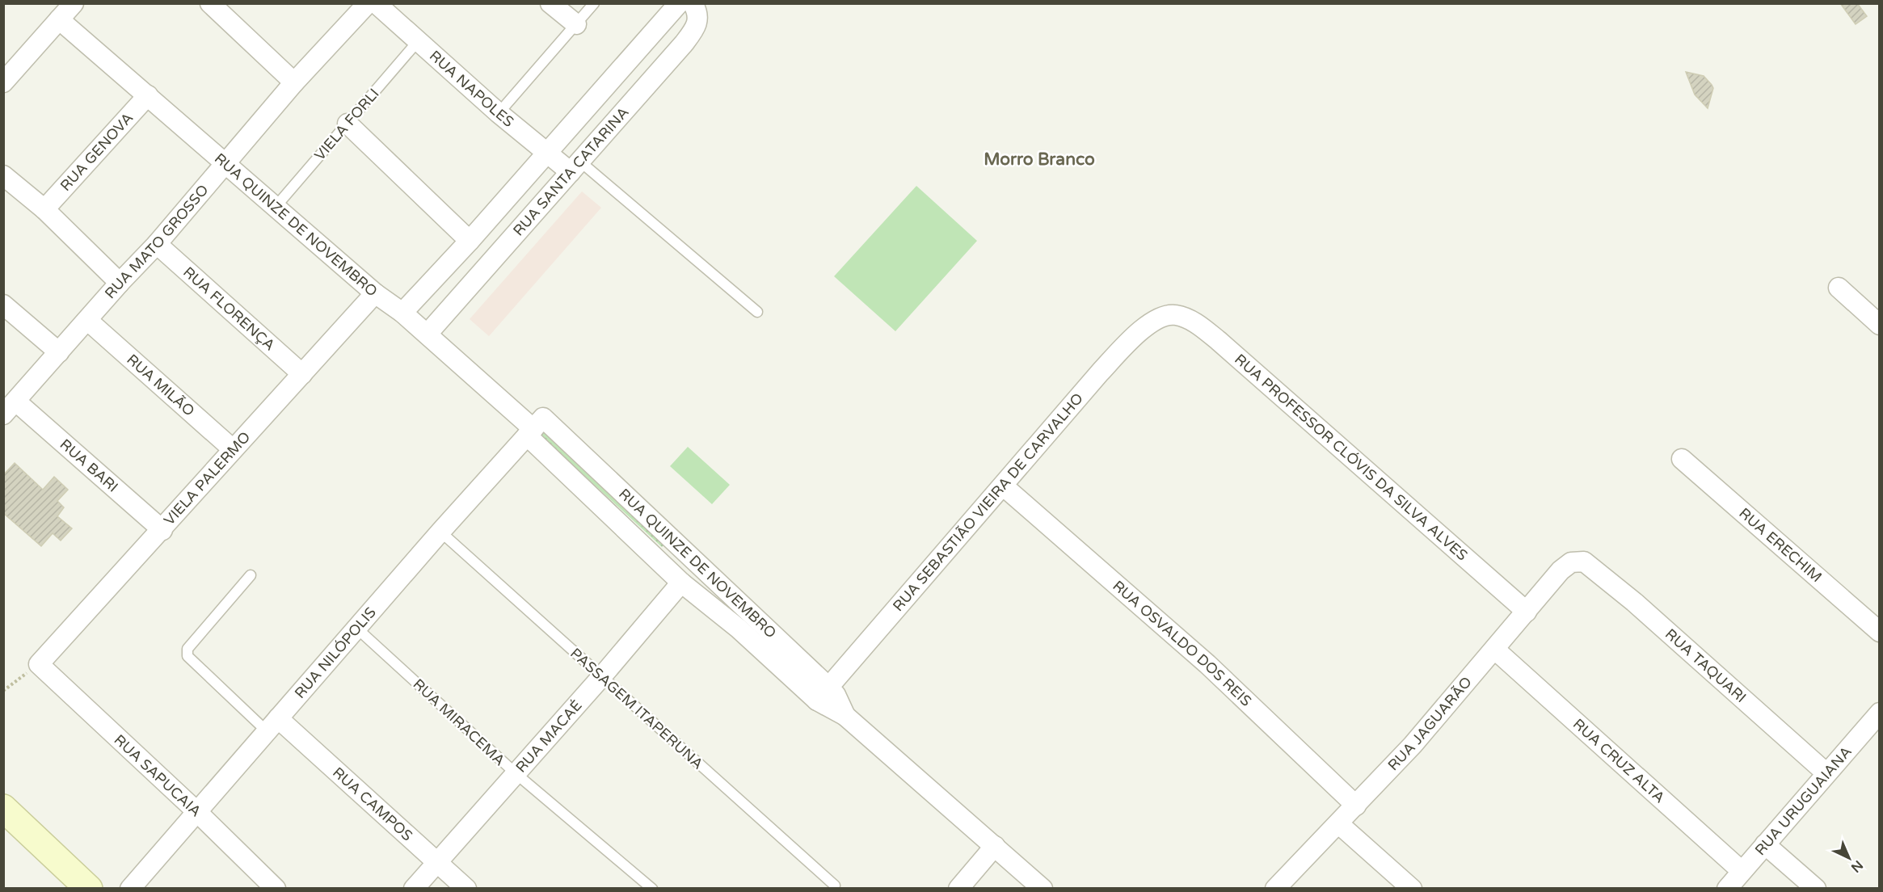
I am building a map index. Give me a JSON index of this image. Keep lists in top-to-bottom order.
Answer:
{
  "streets": {
    "street": [
      "RUA NAPOLES",
      "RUA GENOVA",
      "RUA SANTA CATARINA",
      "RUA QUINZE DE NOVEMBRO",
      "RUA MATO GROSSO",
      "RUA FLORENÇA",
      "RUA MILÃO",
      "RUA PROFESSOR CLÓVIS DA SILVA ALVES",
      "RUA BARI",
      "VIELA PALERMO",
      "RUA SEBASTIÃO VIEIRA DE CARVALHO",
      "RUA ERECHIM",
      "RUA OSVALDO DOS REIS",
      "RUA NILÓPOLIS",
      "RUA TAQUARI",
      "RUA JAGUARÃO",
      "RUA MACAÉ",
      "RUA CRUZ ALTA",
      "RUA SAPUCAIA",
      "RUA URUGUAIANA",
      "RUA CAMPOS"
    ],
    "lane": ["VIELA FORLI", "PASSAGEM ITAPERUNA", "RUA MIRACEMA"]
  },
  "crossings": [
    ["RUA NAPOLES", "VIELA FORLI"],
    ["RUA NAPOLES", "RUA SANTA CATARINA"],
    ["VIELA FORLI", "RUA QUINZE DE NOVEMBRO"],
    ["RUA GENOVA", "RUA QUINZE DE NOVEMBRO"],
    ["RUA SANTA CATARINA", "RUA QUINZE DE NOVEMBRO"],
    ["RUA QUINZE DE NOVEMBRO", "RUA MATO GROSSO"],
    ["RUA QUINZE DE NOVEMBRO", "VIELA PALERMO"],
    ["RUA QUINZE DE NOVEMBRO", "RUA SEBASTIÃO VIEIRA DE CARVALHO"],
    ["RUA QUINZE DE NOVEMBRO", "RUA NILÓPOLIS"],
    ["RUA QUINZE DE NOVEMBRO", "RUA MACAÉ"],
    ["RUA MATO GROSSO", "RUA FLORENÇA"],
    ["RUA MATO GROSSO", "RUA MILÃO"],
    ["RUA MATO GROSSO", "RUA BARI"],
    ["RUA FLORENÇA", "VIELA PALERMO"],
    ["RUA MILÃO", "VIELA PALERMO"],
    ["RUA PROFESSOR CLÓVIS DA SILVA ALVES", "RUA SEBASTIÃO VIEIRA DE CARVALHO"],
    ["RUA PROFESSOR CLÓVIS DA SILVA ALVES", "RUA JAGUARÃO"],
    ["RUA BARI", "VIELA PALERMO"],
    ["VIELA PALERMO", "RUA SAPUCAIA"],
    ["RUA SEBASTIÃO VIEIRA DE CARVALHO", "RUA OSVALDO DOS REIS"],
    ["RUA OSVALDO DOS REIS", "RUA JAGUARÃO"],
    ["RUA NILÓPOLIS", "PASSAGEM ITAPERUNA"],
    ["RUA NILÓPOLIS", "RUA MIRACEMA"],
    ["RUA NILÓPOLIS", "RUA SAPUCAIA"],
    ["RUA NILÓPOLIS", "RUA CAMPOS"],
    ["RUA TAQUARI", "RUA JAGUARÃO"],
    ["RUA TAQUARI", "RUA URUGUAIANA"],
    ["PASSAGEM ITAPERUNA", "RUA MACAÉ"],
    ["RUA MIRACEMA", "RUA MACAÉ"],
    ["RUA JAGUARÃO", "RUA CRUZ ALTA"],
    ["RUA MACAÉ", "RUA CAMPOS"],
    ["RUA CRUZ ALTA", "RUA URUGUAIANA"]
  ],
  "districts": ["Morro Branco"],
  "north": "bottom right"
}
